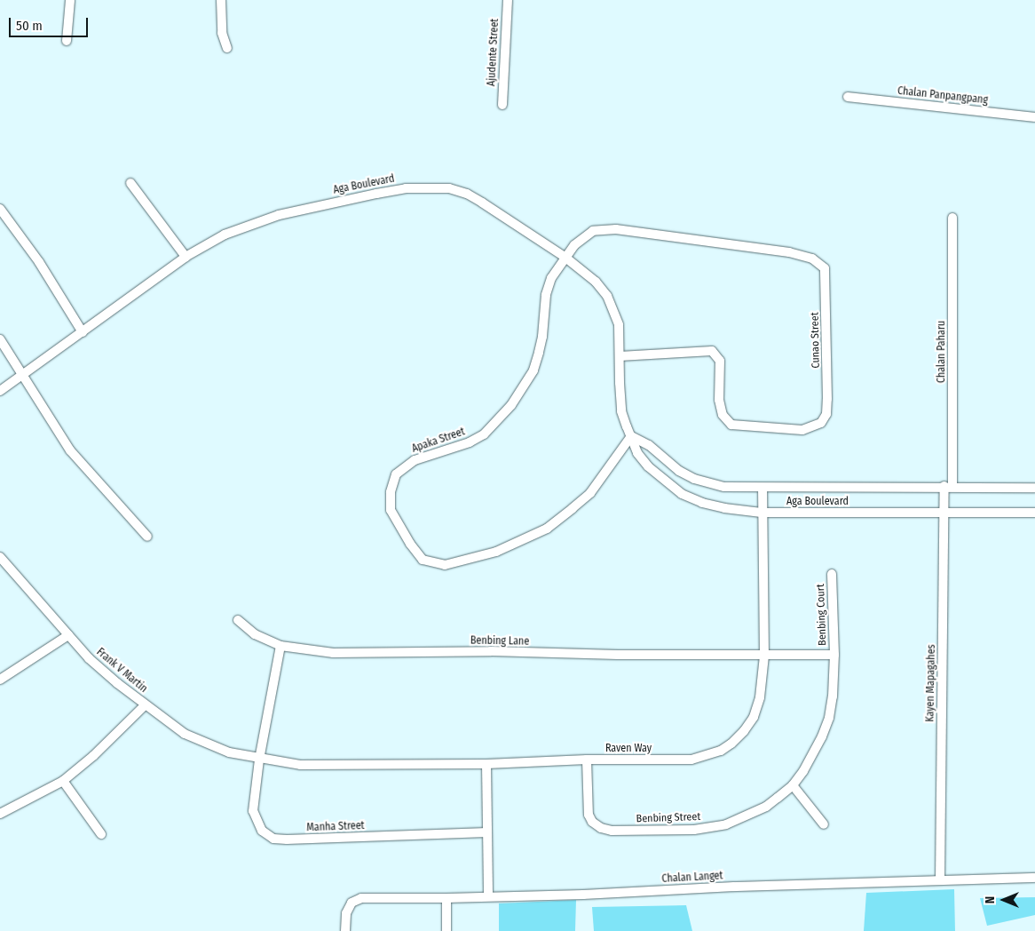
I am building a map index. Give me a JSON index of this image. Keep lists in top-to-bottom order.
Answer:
{
  "streets": {
    "street": [
      "Ajudente Street",
      "Chalan Panpangpang",
      "Aga Boulevard",
      "Cunao Street",
      "Chalan Paharu",
      "Apaka Street",
      "Benbing Court",
      "Benbing Lane",
      "Frank V Martin",
      "Kayen Mapagahes",
      "Raven Way",
      "Benbing Street",
      "Manha Street",
      "Chalan Langet"
    ]
  },
  "crossings": [
    ["Aga Boulevard", "Cunao Street"],
    ["Aga Boulevard", "Chalan Paharu"],
    ["Aga Boulevard", "Apaka Street"],
    ["Aga Boulevard", "Kayen Mapagahes"],
    ["Aga Boulevard", "Raven Way"],
    ["Cunao Street", "Apaka Street"],
    ["Chalan Paharu", "Kayen Mapagahes"],
    ["Benbing Court", "Benbing Lane"],
    ["Benbing Court", "Benbing Street"],
    ["Benbing Lane", "Raven Way"],
    ["Benbing Lane", "Benbing Street"],
    ["Frank V Martin", "Raven Way"],
    ["Frank V Martin", "Manha Street"],
    ["Kayen Mapagahes", "Chalan Langet"],
    ["Raven Way", "Benbing Street"],
    ["Raven Way", "Manha Street"]
  ],
  "scale_bar": "50 m",
  "north": "left"
}
